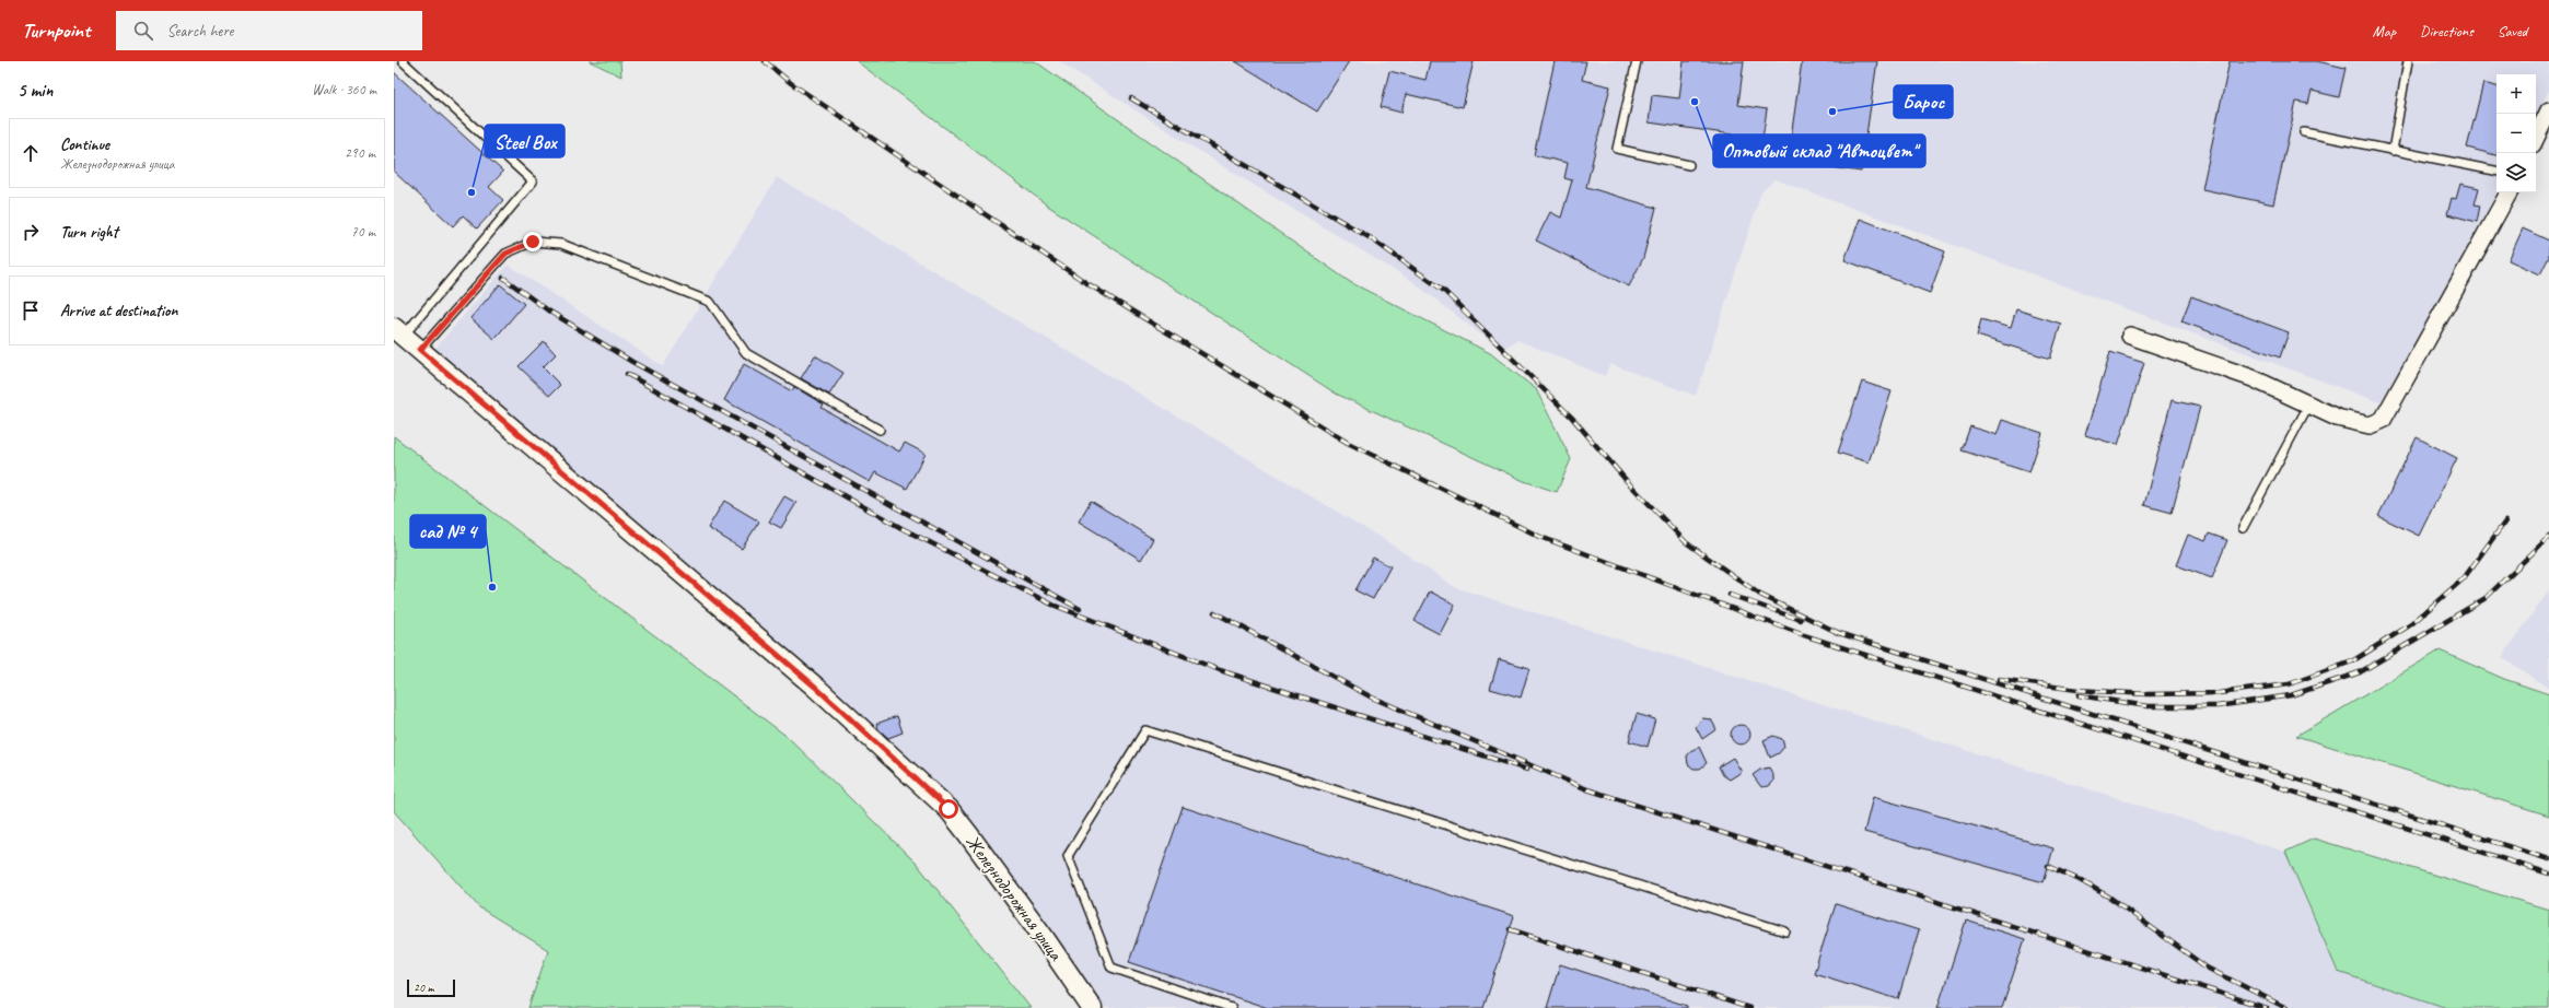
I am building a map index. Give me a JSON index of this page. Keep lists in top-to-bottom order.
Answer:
{
  "streets": {
    "street": ["Железнодорожная улица"]
  },
  "places": [
    "Оптовый склад \"Автоцвет\"",
    "Барос",
    "Steel Box",
    "сад № 4"
  ],
  "scale_bar": "20 m",
  "page": {
    "header": "Turnpoint",
    "search": "Search here",
    "nav": ["Map", "Directions", "Saved"],
    "heading": ["5 min", "Walk · 360 m"],
    "map_buttons": ["+", "−"],
    "list": [
      ["Continue", "Железнодорожная улица", "290 m"],
      ["Turn right", "70 m"],
      "Arrive at destination"
    ],
    "scale": "20 m"
  }
}
